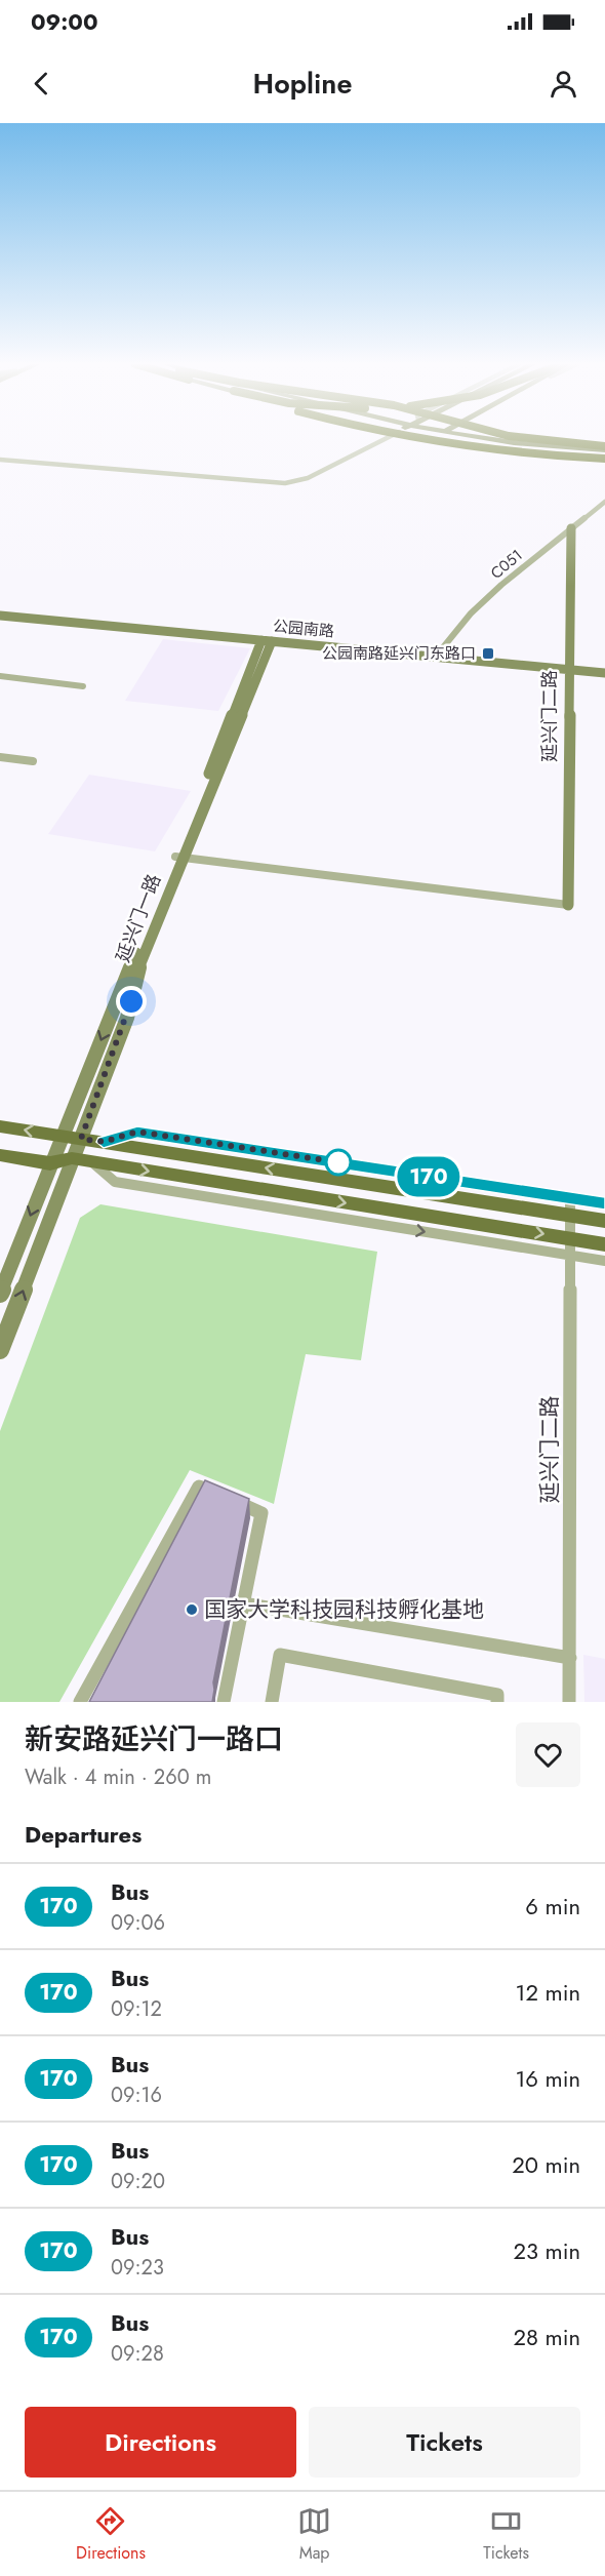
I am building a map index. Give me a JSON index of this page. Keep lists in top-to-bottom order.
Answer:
{
  "streets": {
    "street": [
      "C051",
      "公园南路",
      "延兴门二路",
      "延兴门一路"
    ]
  },
  "crossings": [
    ["C051", "公园南路"],
    ["C051", "延兴门二路"],
    ["公园南路", "延兴门二路"],
    ["公园南路", "延兴门一路"]
  ],
  "places": {
    "transit": ["公园南路延兴门东路口"],
    "other": ["国家大学科技园科技孵化基地"]
  },
  "lines": ["bus line 170"],
  "page": {
    "status": "09:00",
    "header": "Hopline",
    "on_map": "170",
    "heading": [
      ["新安路延兴门一路口", "Walk · 4 min · 260 m"],
      "Departures"
    ],
    "list": [
      {
        "mark": "170",
        "name": "Bus",
        "note": "09:06",
        "value": "6 min"
      },
      {
        "mark": "170",
        "name": "Bus",
        "note": "09:12",
        "value": "12 min"
      },
      {
        "mark": "170",
        "name": "Bus",
        "note": "09:16",
        "value": "16 min"
      },
      {
        "mark": "170",
        "name": "Bus",
        "note": "09:20",
        "value": "20 min"
      },
      {
        "mark": "170",
        "name": "Bus",
        "note": "09:23",
        "value": "23 min"
      },
      {
        "mark": "170",
        "name": "Bus",
        "note": "09:28",
        "value": "28 min"
      }
    ],
    "buttons": ["Directions", "Tickets"],
    "tabs": ["Directions", "Map", "Tickets"]
  }
}
